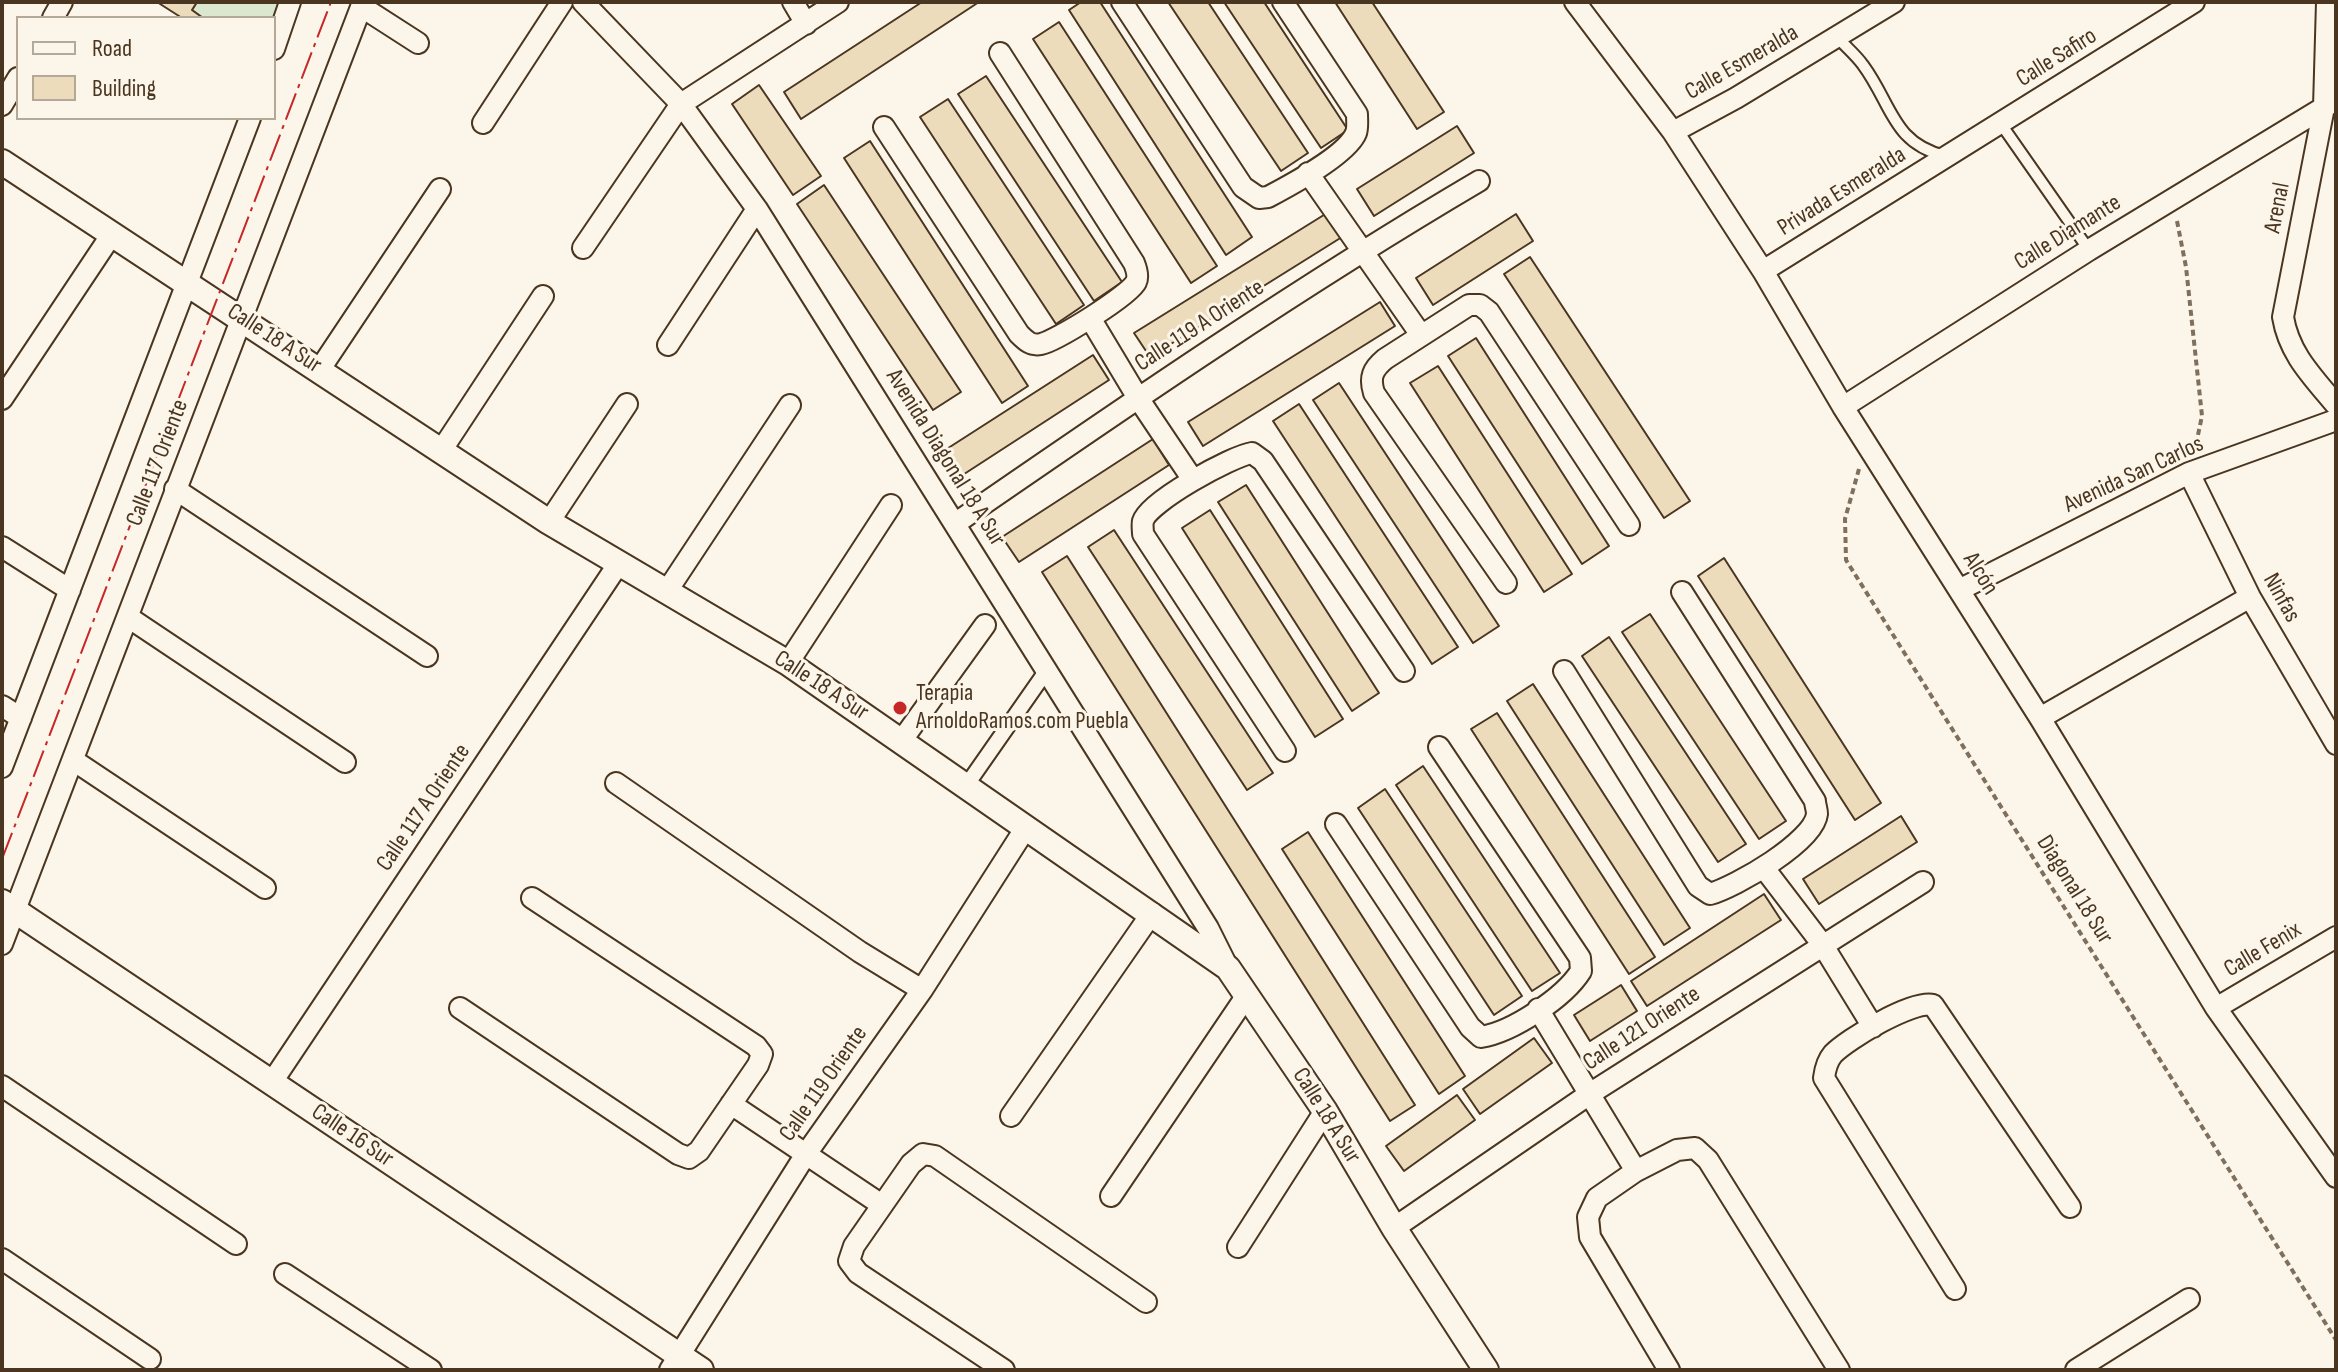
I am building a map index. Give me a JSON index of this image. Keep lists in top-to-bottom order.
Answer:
{
  "streets": {
    "street": [
      "Calle Safiro",
      "Calle Esmeralda",
      "Privada Esmeralda",
      "Arenal",
      "Calle Diamante",
      "Calle 119 A Oriente",
      "Calle 18 A Sur",
      "Avenida Diagonal 18 A Sur",
      "Calle 117 Oriente",
      "Avenida San Carlos",
      "Alcón",
      "Ninfas",
      "Calle 117 A Oriente",
      "Calle Fenix",
      "Calle 121 Oriente",
      "Calle 119 Oriente",
      "Calle 16 Sur"
    ],
    "path": ["Diagonal 18 Sur"]
  },
  "crossings": [
    ["Calle Safiro", "Privada Esmeralda"],
    ["Calle Esmeralda", "Alcón"],
    ["Privada Esmeralda", "Alcón"],
    ["Arenal", "Calle Diamante"],
    ["Calle Diamante", "Alcón"],
    ["Calle 119 A Oriente", "Avenida Diagonal 18 A Sur"],
    ["Calle 18 A Sur", "Avenida Diagonal 18 A Sur"],
    ["Calle 18 A Sur", "Calle 117 Oriente"],
    ["Calle 18 A Sur", "Calle 117 A Oriente"],
    ["Calle 18 A Sur", "Calle 121 Oriente"],
    ["Calle 18 A Sur", "Calle 119 Oriente"],
    ["Calle 117 Oriente", "Calle 16 Sur"],
    ["Avenida San Carlos", "Alcón"],
    ["Avenida San Carlos", "Ninfas"],
    ["Alcón", "Diagonal 18 Sur"],
    ["Alcón", "Calle Fenix"],
    ["Calle 117 A Oriente", "Calle 16 Sur"],
    ["Calle 119 Oriente", "Calle 16 Sur"]
  ],
  "places": ["Terapia ArnoldoRamos.com Puebla"],
  "legend": ["Road", "Building"]
}
